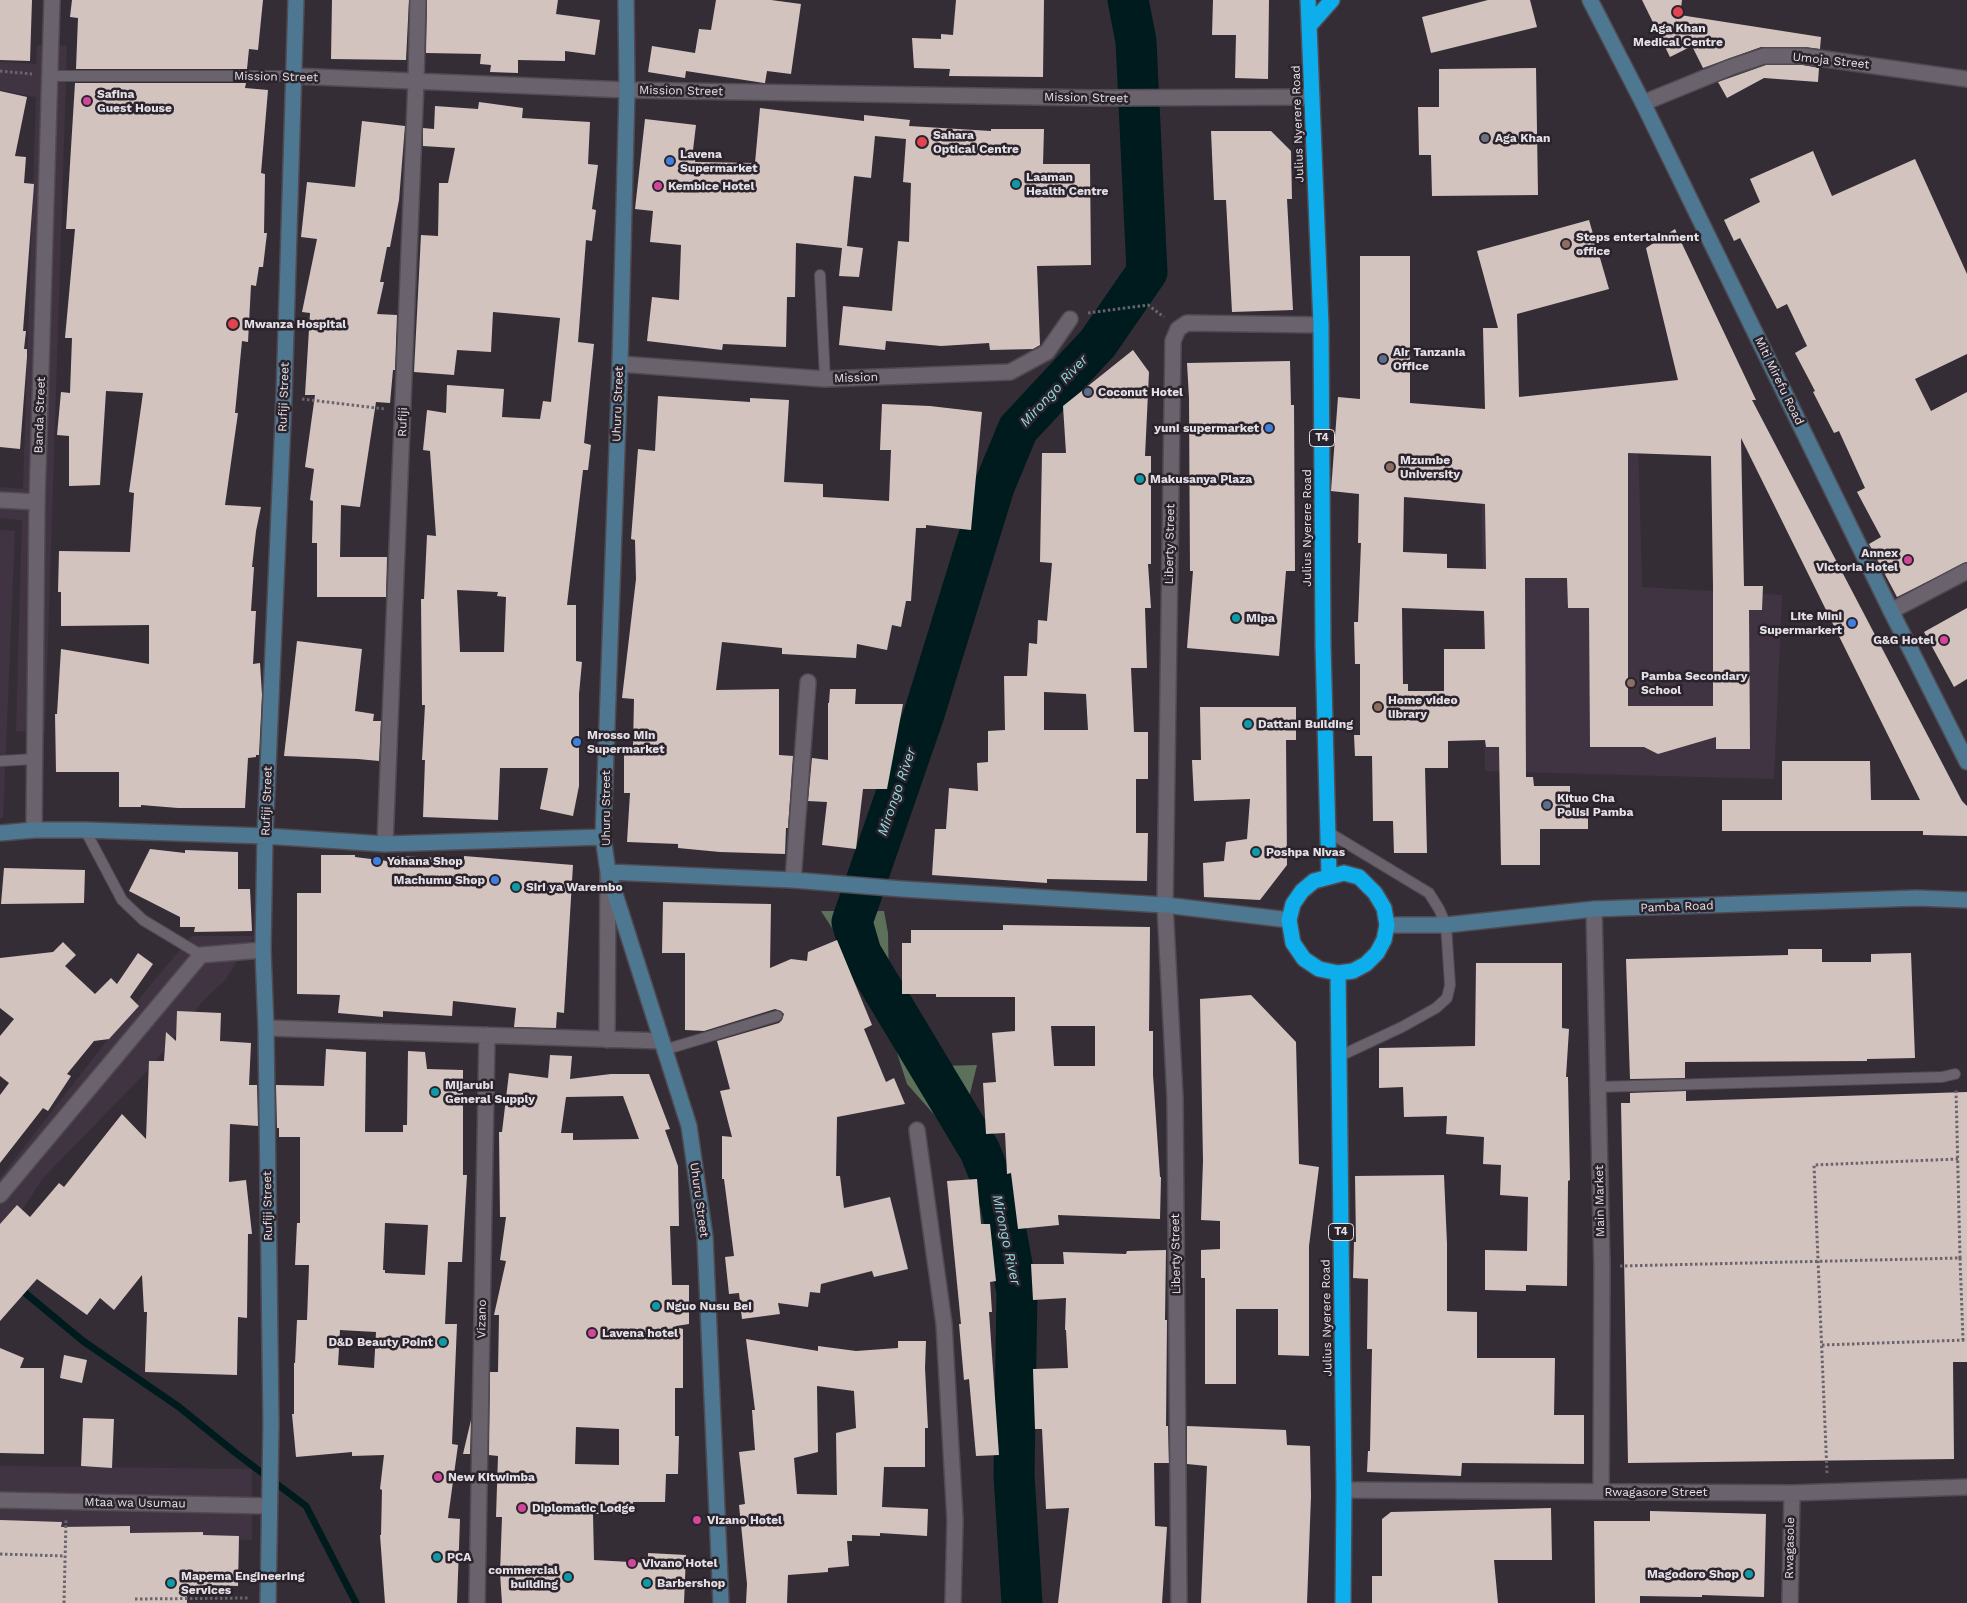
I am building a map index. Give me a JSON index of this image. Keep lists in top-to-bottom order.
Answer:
{
  "streets": {
    "highway": ["Julius Nyerere Road", "T4"],
    "street": [
      "Umoja Street",
      "Mission Street",
      "Mission",
      "Miti Mirefu Road",
      "Rufiji Street",
      "Uhuru Street",
      "Banda Street",
      "Rufiji",
      "Liberty Street",
      "Pamba Road",
      "Main Market",
      "Vizano",
      "Rwagasore Street",
      "Mtaa wa Usumau",
      "Rwagasole"
    ]
  },
  "crossings": [
    ["Umoja Street", "Miti Mirefu Road"],
    ["Mission Street", "Julius Nyerere Road"],
    ["Mission Street", "Rufiji Street"],
    ["Mission Street", "Uhuru Street"],
    ["Mission Street", "Banda Street"],
    ["Mission Street", "Rufiji"],
    ["Julius Nyerere Road", "Liberty Street"],
    ["Julius Nyerere Road", "Pamba Road"],
    ["Julius Nyerere Road", "Rwagasore Street"],
    ["Mission", "Uhuru Street"],
    ["Rufiji Street", "Mtaa wa Usumau"],
    ["Pamba Road", "Main Market"],
    ["Main Market", "Rwagasore Street"],
    ["Rwagasore Street", "Rwagasole"]
  ],
  "water": ["Mirongo River"],
  "places": [
    "Aga Khan Medical Centre",
    "Safina Guest House",
    "Aga Khan",
    "Sahara Optical Centre",
    "Lavena Supermarket",
    "Laaman Health Centre",
    "Kembice Hotel",
    "Steps entertainment office",
    "Mwanza Hospital",
    "Air Tanzania Office",
    "Coconut Hotel",
    "yuni supermarket",
    "Mzumbe University",
    "Makusanya Plaza",
    "Annex Victoria Hotel",
    "Mipa",
    "Lite Mini Supermarkert",
    "G&G Hotel",
    "Pamba Secondary School",
    "Home video library",
    "Dattani Building",
    "Mrosso Min Supermarket",
    "Kituo Cha Polisi Pamba",
    "Poshpa Nivas",
    "Yohana Shop",
    "Machumu Shop",
    "Siri ya Warembo",
    "Mijarubi General Supply",
    "Nguo Nusu Bei",
    "Lavena hotel",
    "D&D Beauty Point",
    "New Kitwimba",
    "Diplomatic Lodge",
    "Vizano Hotel",
    "PCA",
    "Vivano Hotel",
    "Magodoro Shop",
    "commercial building",
    "Mapema Engineering Services",
    "Barbershop"
  ]
}
